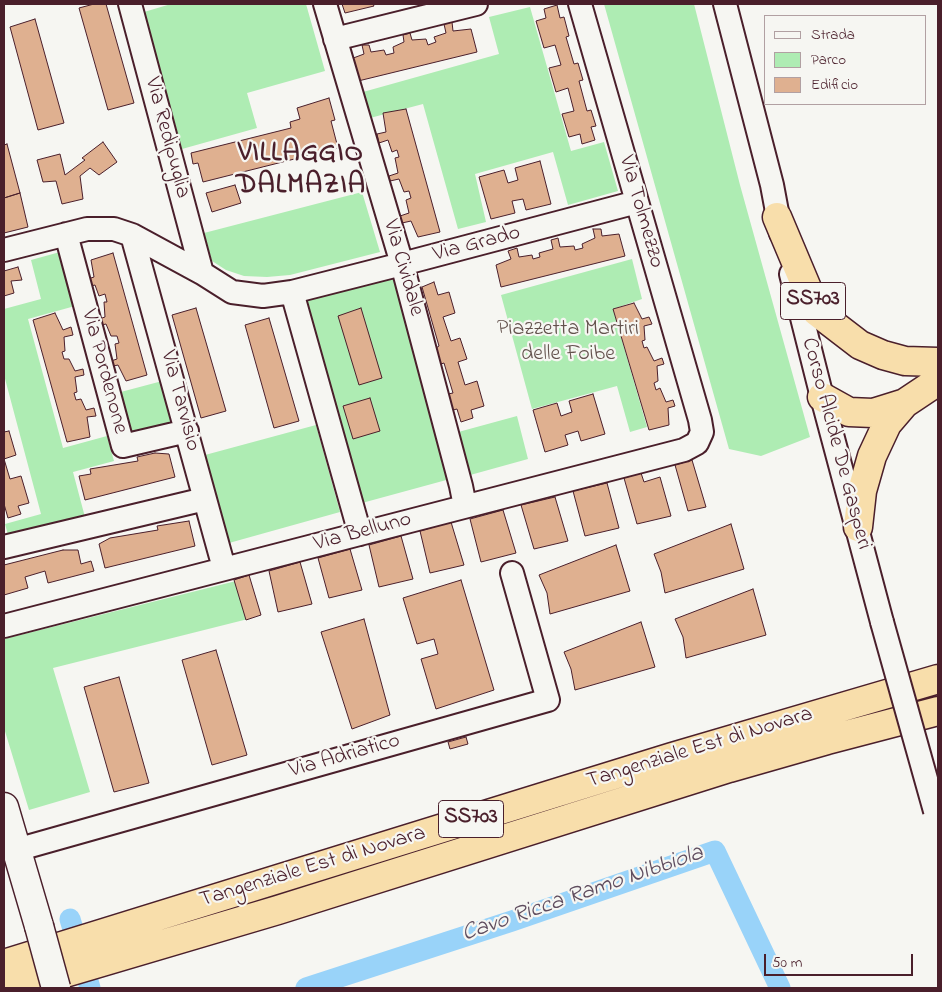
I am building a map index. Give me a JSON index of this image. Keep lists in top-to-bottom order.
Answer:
{
  "streets": {
    "highway": ["SS703", "Tangenziale Est di Novara"],
    "street": [
      "Via Redipuglia",
      "Via Tolmezzo",
      "Via Grado",
      "Via Cividale",
      "Via Pordenone",
      "Via Tarvisio",
      "Corso Alcide De Gasperi",
      "Via Belluno",
      "Via Adriatico"
    ]
  },
  "crossings": [
    ["Via Redipuglia", "Via Grado"],
    ["Via Tolmezzo", "Via Grado"],
    ["Via Tolmezzo", "Via Belluno"],
    ["Via Grado", "Via Cividale"],
    ["Via Grado", "Via Pordenone"],
    ["Via Grado", "Via Tarvisio"],
    ["Via Cividale", "Via Belluno"],
    ["SS703", "Corso Alcide De Gasperi"],
    ["Via Pordenone", "Via Tarvisio"],
    ["Via Tarvisio", "Via Belluno"]
  ],
  "districts": ["VILLAGGIO DALMAZIA"],
  "water": ["Cavo Ricca Ramo Nibbiola"],
  "parks": ["Piazzetta Martiri delle Foibe"],
  "legend": ["Strada", "Parco", "Edificio"],
  "scale_bar": "50 m"
}
